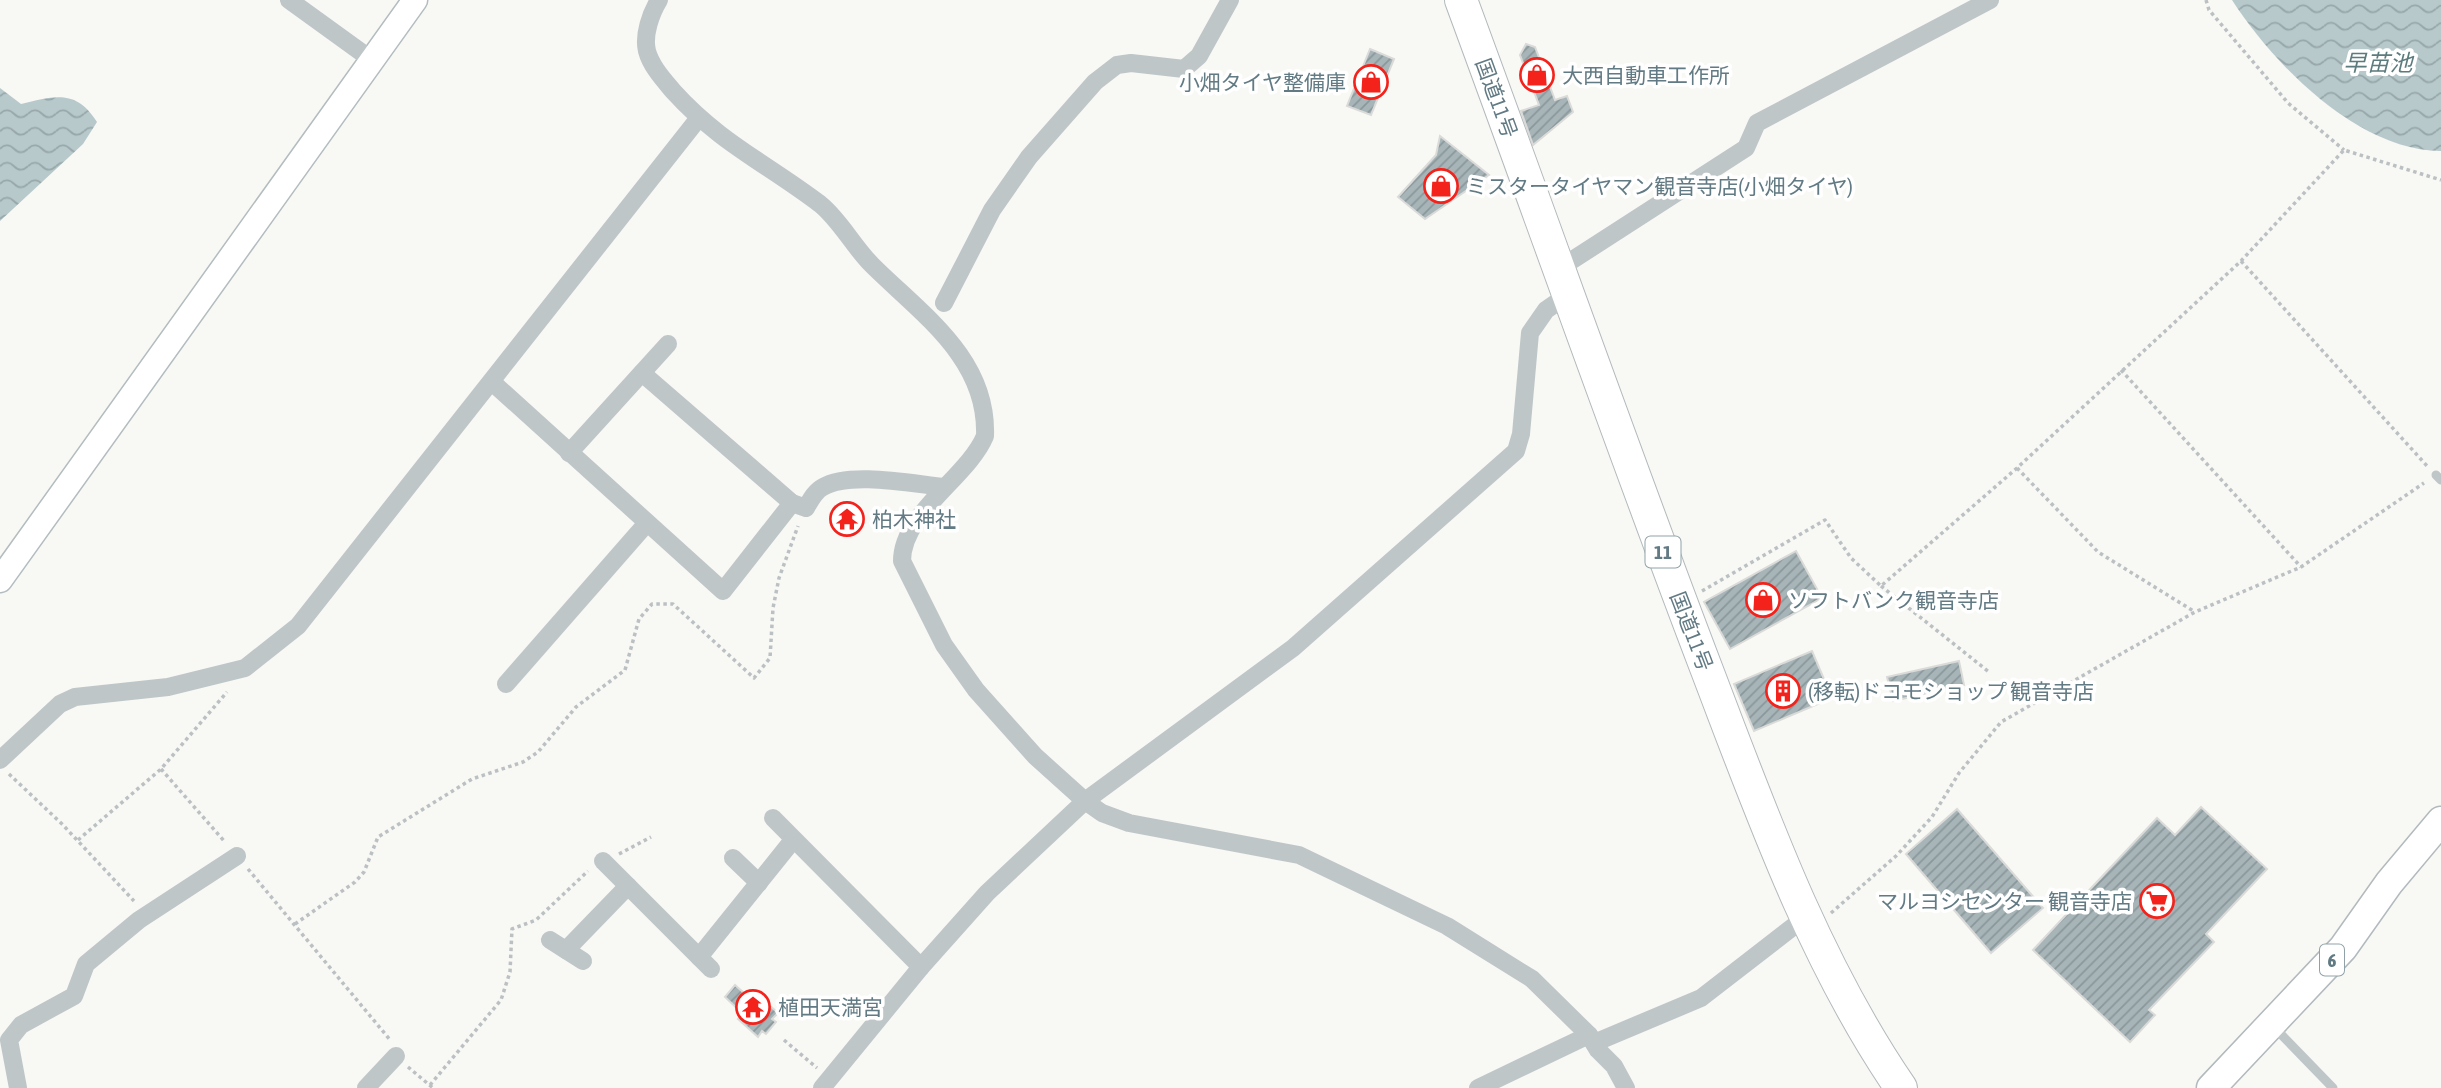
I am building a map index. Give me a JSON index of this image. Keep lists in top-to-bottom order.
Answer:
{
  "streets": {
    "highway": ["国道11号", "11"],
    "main road": ["6"]
  },
  "water": ["早苗池"],
  "places": {
    "shop": [
      "大西自動車工作所",
      "小畑タイヤ整備庫",
      "ミスタータイヤマン観音寺店(小畑タイヤ)",
      "ソフトバンク観音寺店"
    ],
    "temple": ["柏木神社", "植田天満宮"],
    "building": ["(移転)ドコモショップ 観音寺店"],
    "supermarket": ["マルヨシセンター 観音寺店"]
  }
}
